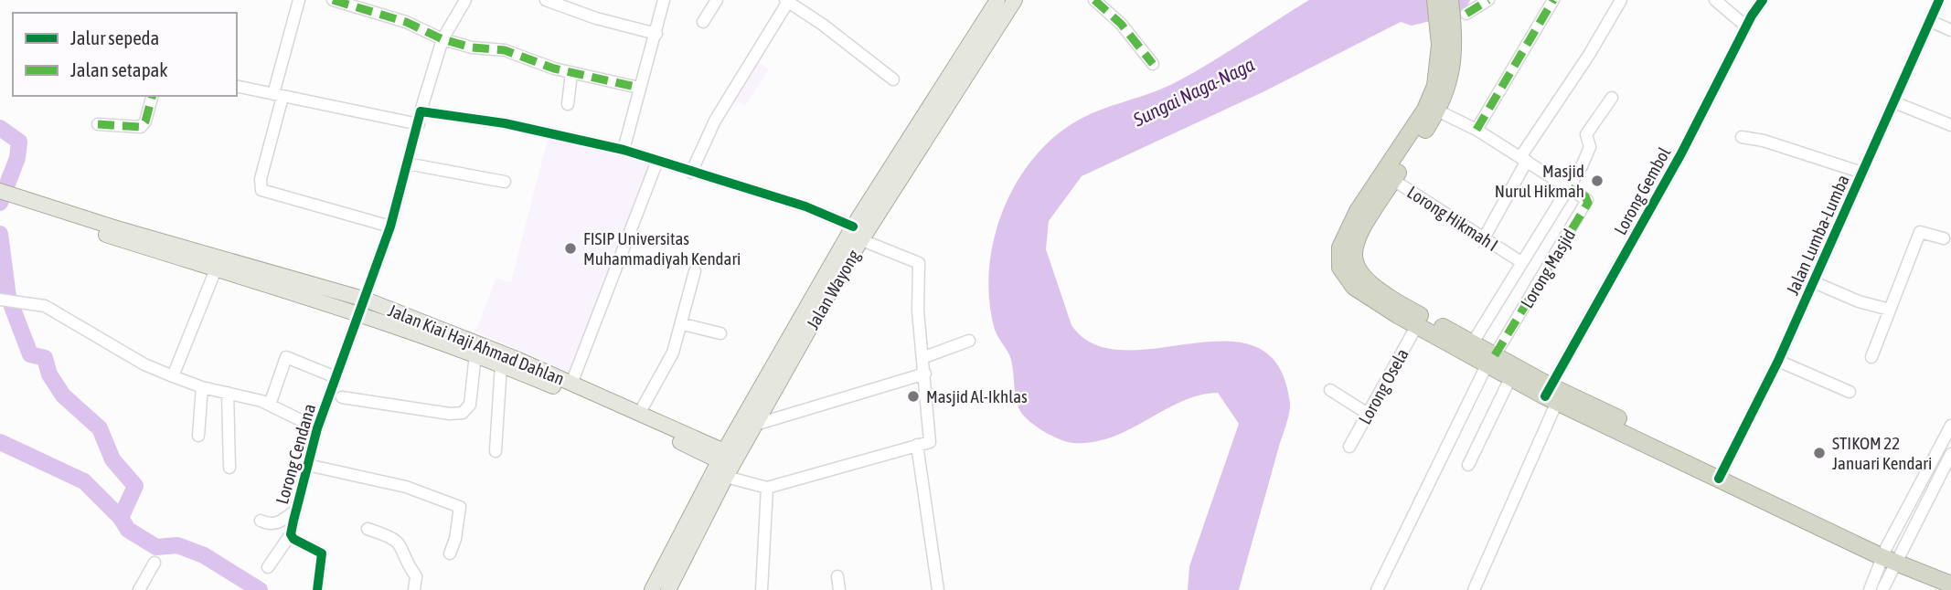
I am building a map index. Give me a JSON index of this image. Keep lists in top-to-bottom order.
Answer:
{
  "streets": {
    "main road": ["Jalan Wayong", "Jalan Kiai Haji Ahmad Dahlan"],
    "street": [
      "Lorong Gembol",
      "Lorong Hikmah I",
      "Jalan Lumba-Lumba",
      "Lorong Masjid",
      "Lorong Osela",
      "Lorong Cendana"
    ]
  },
  "crossings": [
    ["Jalan Wayong", "Jalan Kiai Haji Ahmad Dahlan"],
    ["Jalan Kiai Haji Ahmad Dahlan", "Lorong Cendana"]
  ],
  "water": ["Sungai Naga-Naga"],
  "places": [
    "Masjid Nurul Hikmah",
    "FISIP Universitas Muhammadiyah Kendari",
    "Masjid Al-Ikhlas",
    "STIKOM 22 Januari Kendari"
  ],
  "legend": ["Jalur sepeda", "Jalan setapak"]
}
